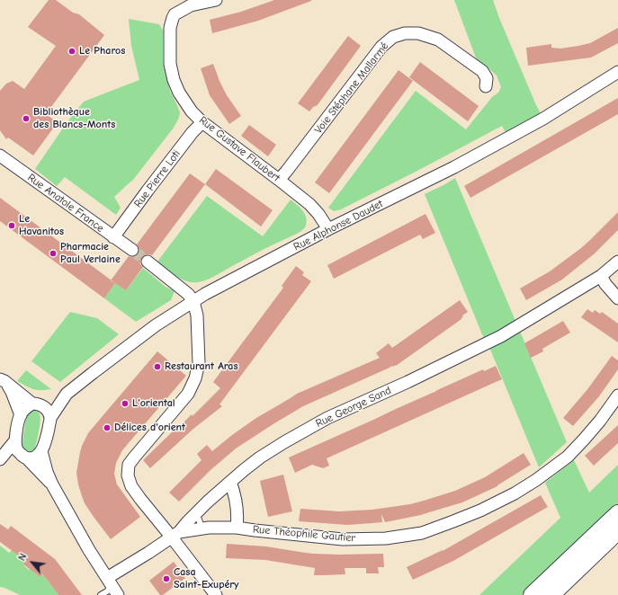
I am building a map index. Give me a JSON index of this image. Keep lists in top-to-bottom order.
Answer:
{
  "streets": {
    "street": [
      "Voie Stéphane Mallarmé",
      "Rue Gustave Flaubert",
      "Rue Pierre Loti",
      "Rue Anatole France",
      "Rue Alphonse Daudet",
      "Rue George Sand",
      "Rue Théophile Gautier"
    ]
  },
  "crossings": [
    ["Voie Stéphane Mallarmé", "Rue Gustave Flaubert"],
    ["Rue Gustave Flaubert", "Rue Pierre Loti"],
    ["Rue Gustave Flaubert", "Rue Alphonse Daudet"],
    ["Rue Pierre Loti", "Rue Anatole France"],
    ["Rue George Sand", "Rue Théophile Gautier"]
  ],
  "places": [
    "Le Pharos",
    "Bibliothèque des Blancs-Monts",
    "Le Havanitos",
    "Pharmacie Paul Verlaine",
    "Restaurant Aras",
    "L'oriental",
    "Délices d'orient",
    "Casa Saint-Exupéry"
  ],
  "north": "top left"
}
